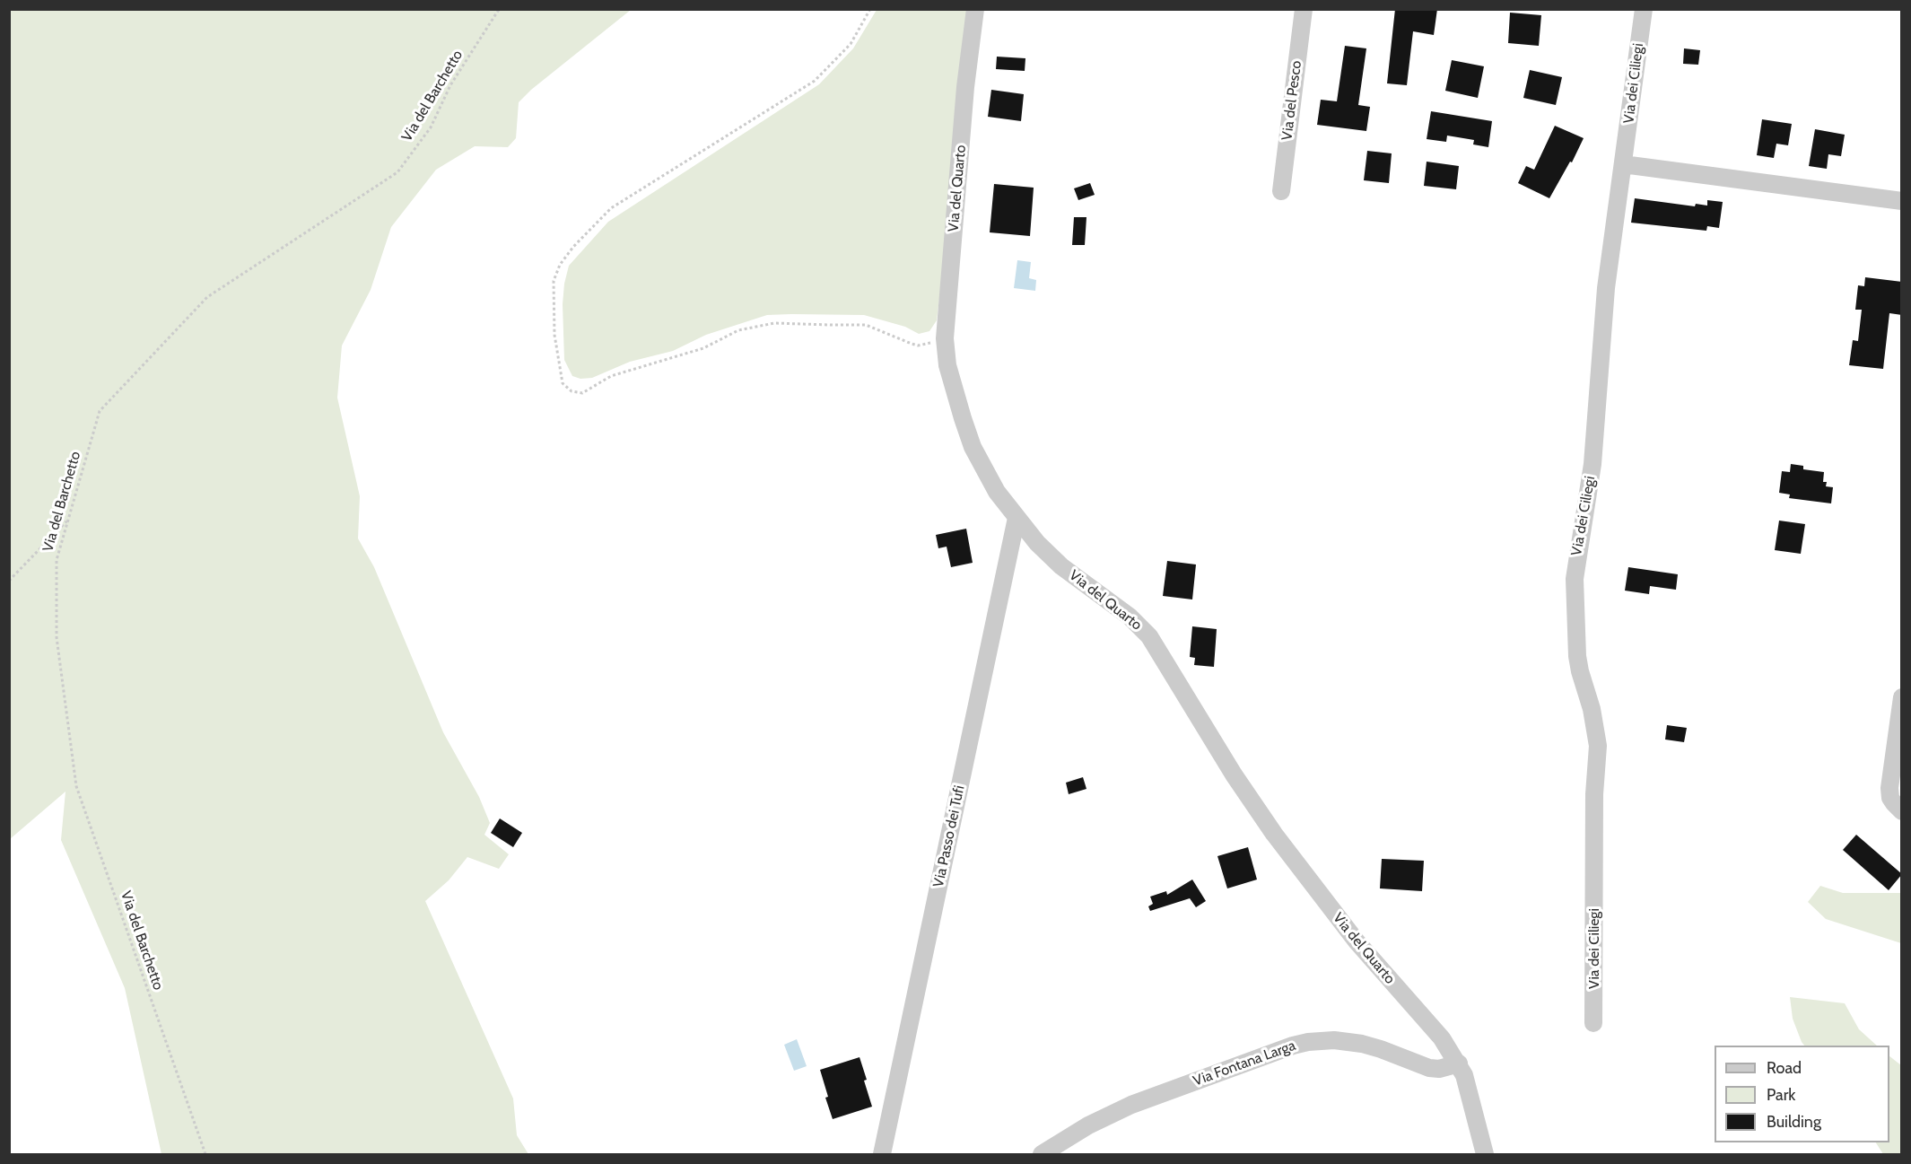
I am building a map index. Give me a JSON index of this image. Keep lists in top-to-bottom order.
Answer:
{
  "streets": {
    "street": [
      "Via dei Ciliegi",
      "Via del Pesco",
      "Via del Quarto",
      "Via Passo dei Tufi",
      "Via Fontana Larga"
    ],
    "path": ["Via del Barchetto"]
  },
  "crossings": [
    ["Via del Quarto", "Via Passo dei Tufi"],
    ["Via del Quarto", "Via Fontana Larga"]
  ],
  "legend": ["Road", "Park", "Building"]
}
